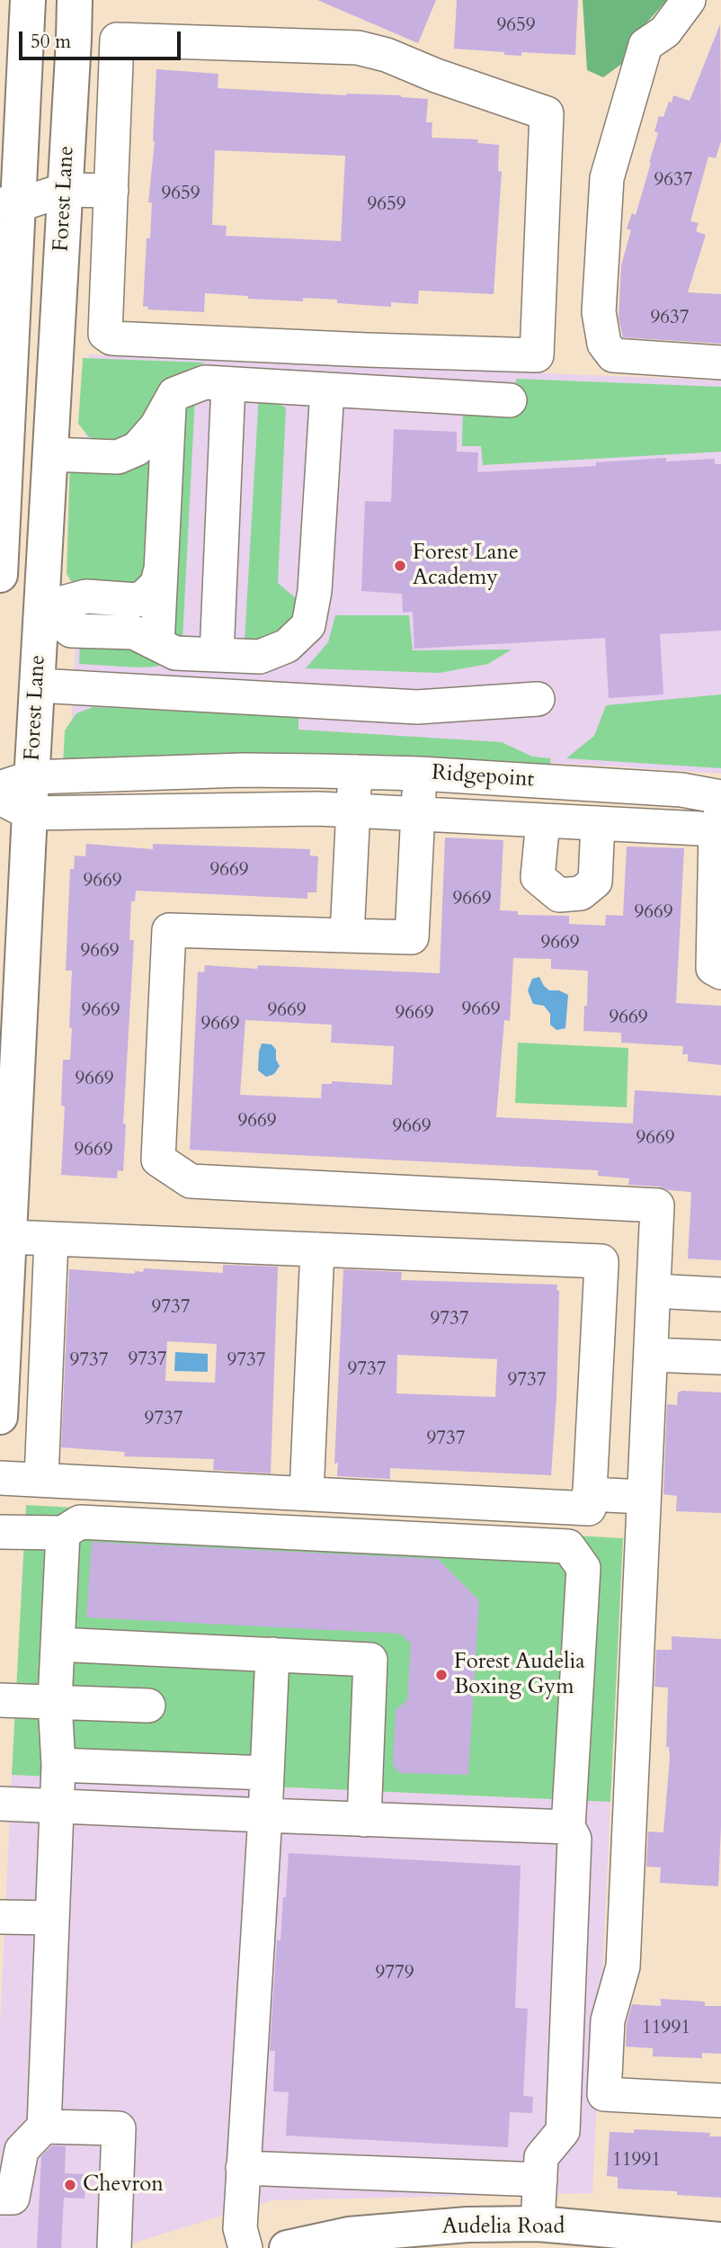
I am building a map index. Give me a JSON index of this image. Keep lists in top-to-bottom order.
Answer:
{
  "streets": {
    "main road": ["Forest Lane", "Audelia Road"],
    "street": ["Ridgepoint"]
  },
  "crossings": [
    ["Forest Lane", "Ridgepoint"]
  ],
  "places": ["Forest Lane Academy", "Forest Audelia Boxing Gym", "Chevron"],
  "house_numbers": [
    "9659",
    "9637",
    "9659",
    "9659",
    "9637",
    "9669",
    "9669",
    "9669",
    "9669",
    "9669",
    "9669",
    "9669",
    "9669",
    "9669",
    "9669",
    "9669",
    "9669",
    "9669",
    "9669",
    "9669",
    "9669",
    "9669",
    "9737",
    "9737",
    "9737",
    "9737",
    "9737",
    "9737",
    "9737",
    "9737",
    "9737",
    "9779",
    "11991",
    "11991"
  ],
  "scale_bar": "50 m"
}
